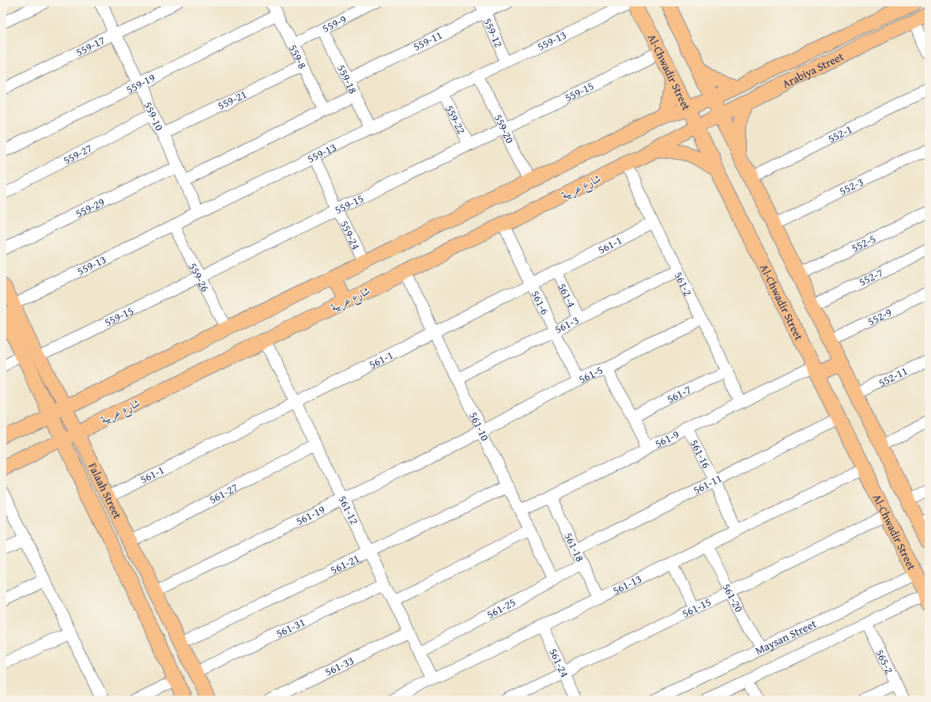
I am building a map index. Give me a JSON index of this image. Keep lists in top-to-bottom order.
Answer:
{
  "streets": {
    "main road": [
      "Arabiya Street",
      "Al-Chwadir Street",
      "شارع عربية",
      "Falaah Street"
    ],
    "street": [
      "559-9",
      "559-12",
      "559-13",
      "559-11",
      "559-17",
      "559-8",
      "559-18",
      "559-19",
      "559-15",
      "559-21",
      "559-10",
      "559-22",
      "559-20",
      "552-1",
      "559-27",
      "552-3",
      "559-29",
      "559-24",
      "552-5",
      "561-1",
      "559-26",
      "552-7",
      "561-2",
      "561-4",
      "561-6",
      "552-9",
      "561-3",
      "561-5",
      "552-11",
      "561-7",
      "561-10",
      "561-9",
      "561-16",
      "561-11",
      "561-27",
      "561-12",
      "561-19",
      "561-18",
      "561-21",
      "561-13",
      "561-20",
      "561-15",
      "561-25",
      "561-31",
      "Maysan Street",
      "565-2",
      "561-24",
      "561-33"
    ]
  },
  "crossings": [
    ["559-9", "559-8"],
    ["559-9", "559-18"],
    ["559-12", "559-13"],
    ["559-12", "559-11"],
    ["559-13", "559-18"],
    ["559-13", "559-10"],
    ["559-13", "559-22"],
    ["559-13", "559-20"],
    ["559-13", "559-24"],
    ["559-13", "559-26"],
    ["559-13", "Falaah Street"],
    ["559-11", "559-18"],
    ["559-17", "559-10"],
    ["559-8", "559-19"],
    ["559-8", "559-21"],
    ["Arabiya Street", "Al-Chwadir Street"],
    ["Arabiya Street", "شارع عربية"],
    ["Al-Chwadir Street", "559-15"],
    ["Al-Chwadir Street", "شارع عربية"],
    ["Al-Chwadir Street", "561-9"],
    ["Al-Chwadir Street", "561-11"],
    ["Al-Chwadir Street", "561-13"],
    ["Al-Chwadir Street", "561-15"],
    ["Al-Chwadir Street", "Maysan Street"],
    ["559-19", "559-10"],
    ["559-15", "559-22"],
    ["559-15", "559-20"],
    ["559-15", "559-24"],
    ["559-15", "559-26"],
    ["559-15", "Falaah Street"],
    ["559-21", "559-10"],
    ["559-10", "559-27"],
    ["559-10", "559-29"],
    ["شارع عربية", "561-2"],
    ["شارع عربية", "561-6"],
    ["شارع عربية", "561-10"],
    ["شارع عربية", "Falaah Street"],
    ["شارع عربية", "561-12"],
    ["561-1", "561-2"],
    ["561-1", "561-4"],
    ["561-1", "561-6"],
    ["561-1", "561-10"],
    ["561-1", "Falaah Street"],
    ["561-1", "561-12"],
    ["561-2", "561-3"],
    ["561-2", "561-5"],
    ["561-2", "561-7"],
    ["561-2", "561-9"],
    ["561-4", "561-3"],
    ["561-6", "561-3"],
    ["561-6", "561-5"],
    ["561-3", "561-10"],
    ["561-5", "561-10"],
    ["561-5", "561-19"],
    ["561-10", "561-9"],
    ["561-10", "561-19"],
    ["561-10", "561-21"],
    ["561-10", "561-25"],
    ["561-9", "561-16"],
    ["561-9", "561-18"],
    ["561-16", "561-11"],
    ["561-16", "561-13"],
    ["561-11", "561-18"],
    ["Falaah Street", "561-27"],
    ["Falaah Street", "561-19"],
    ["Falaah Street", "561-21"],
    ["Falaah Street", "561-31"],
    ["561-27", "561-12"],
    ["561-12", "561-19"],
    ["561-12", "561-21"],
    ["561-12", "561-13"],
    ["561-12", "561-25"],
    ["561-12", "561-31"],
    ["561-12", "561-33"],
    ["561-18", "561-13"],
    ["561-18", "561-25"],
    ["561-13", "561-20"],
    ["561-13", "561-24"],
    ["561-20", "561-15"],
    ["561-20", "Maysan Street"],
    ["561-15", "561-24"],
    ["Maysan Street", "565-2"]
  ]
}
